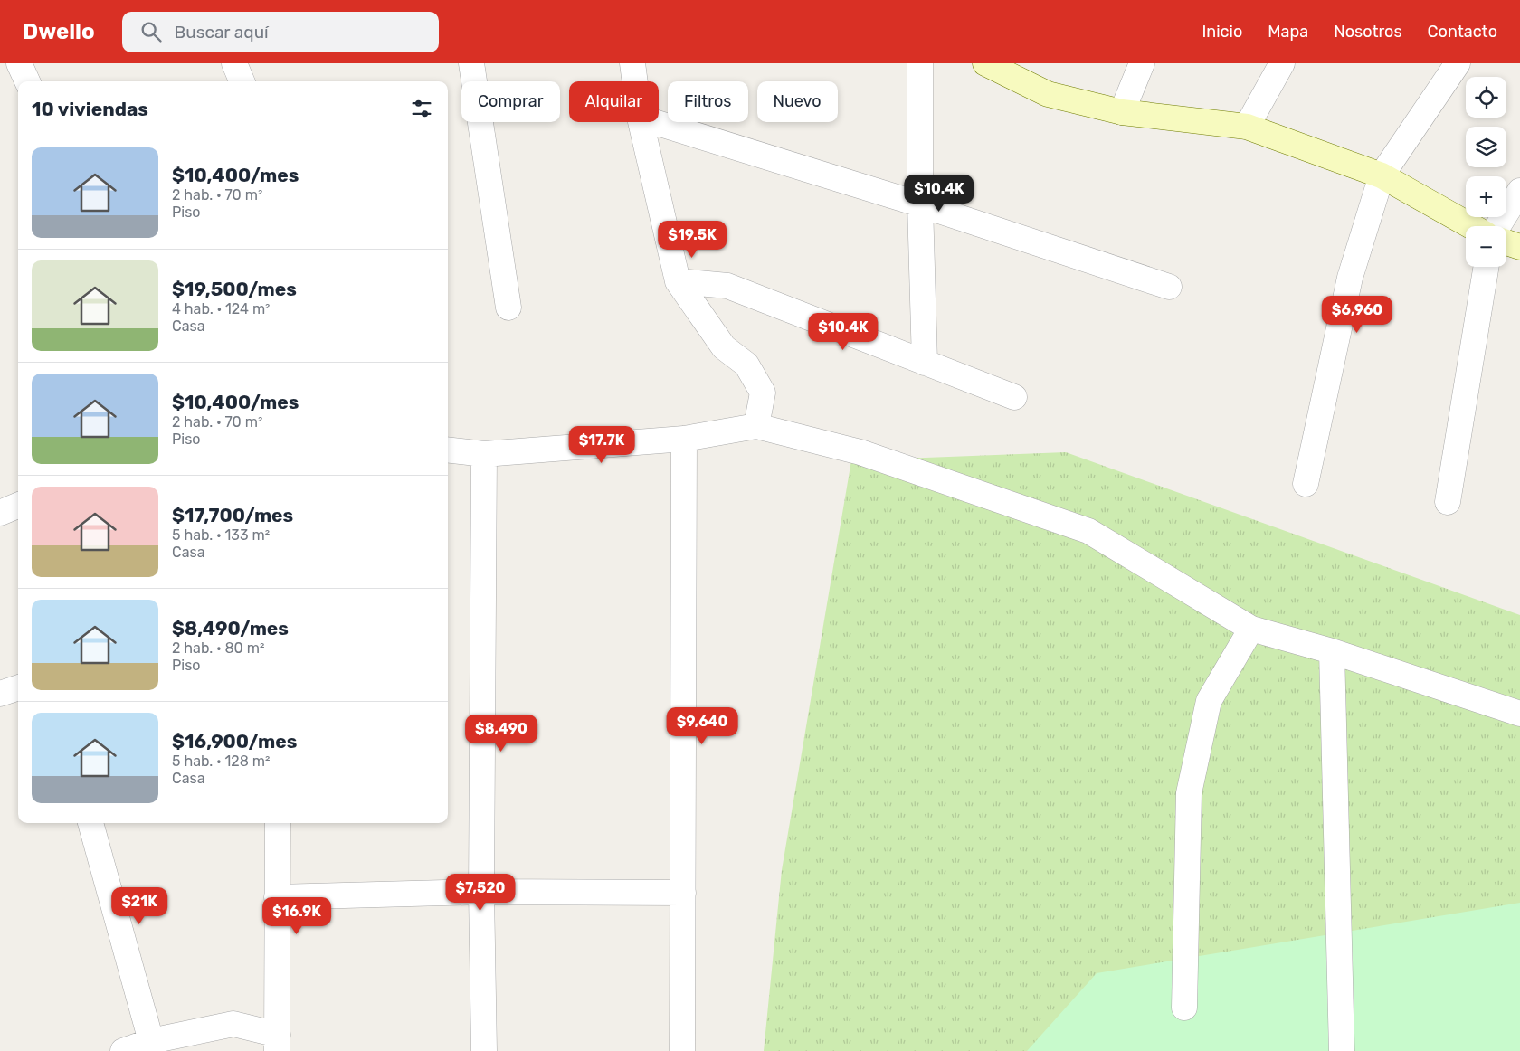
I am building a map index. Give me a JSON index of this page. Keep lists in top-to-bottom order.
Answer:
{
  "page": {
    "header": "Dwello",
    "search": "Buscar aquí",
    "nav": [
      "Inicio",
      "Mapa",
      "Nosotros",
      "Contacto"
    ],
    "map_buttons": ["+", "−"],
    "chip": [
      "Comprar",
      "Alquilar",
      "Filtros",
      "Nuevo"
    ],
    "heading": "10 viviendas",
    "list": [
      {
        "name": "$10,400/mes",
        "note": "2 hab. · 70 m² · Piso"
      },
      {
        "name": "$19,500/mes",
        "note": "4 hab. · 124 m² · Casa"
      },
      {
        "name": "$10,400/mes",
        "note": "2 hab. · 70 m² · Piso"
      },
      {
        "name": "$17,700/mes",
        "note": "5 hab. · 133 m² · Casa"
      },
      {
        "name": "$8,490/mes",
        "note": "2 hab. · 80 m² · Piso"
      },
      {
        "name": "$16,900/mes",
        "note": "5 hab. · 128 m² · Casa"
      }
    ],
    "price": [
      "$10.4K",
      "$19.5K",
      "$6,960",
      "$10.4K",
      "$17.7K",
      "$9,640",
      "$8,490",
      "$7,520",
      "$21K",
      "$16.9K"
    ]
  }
}
